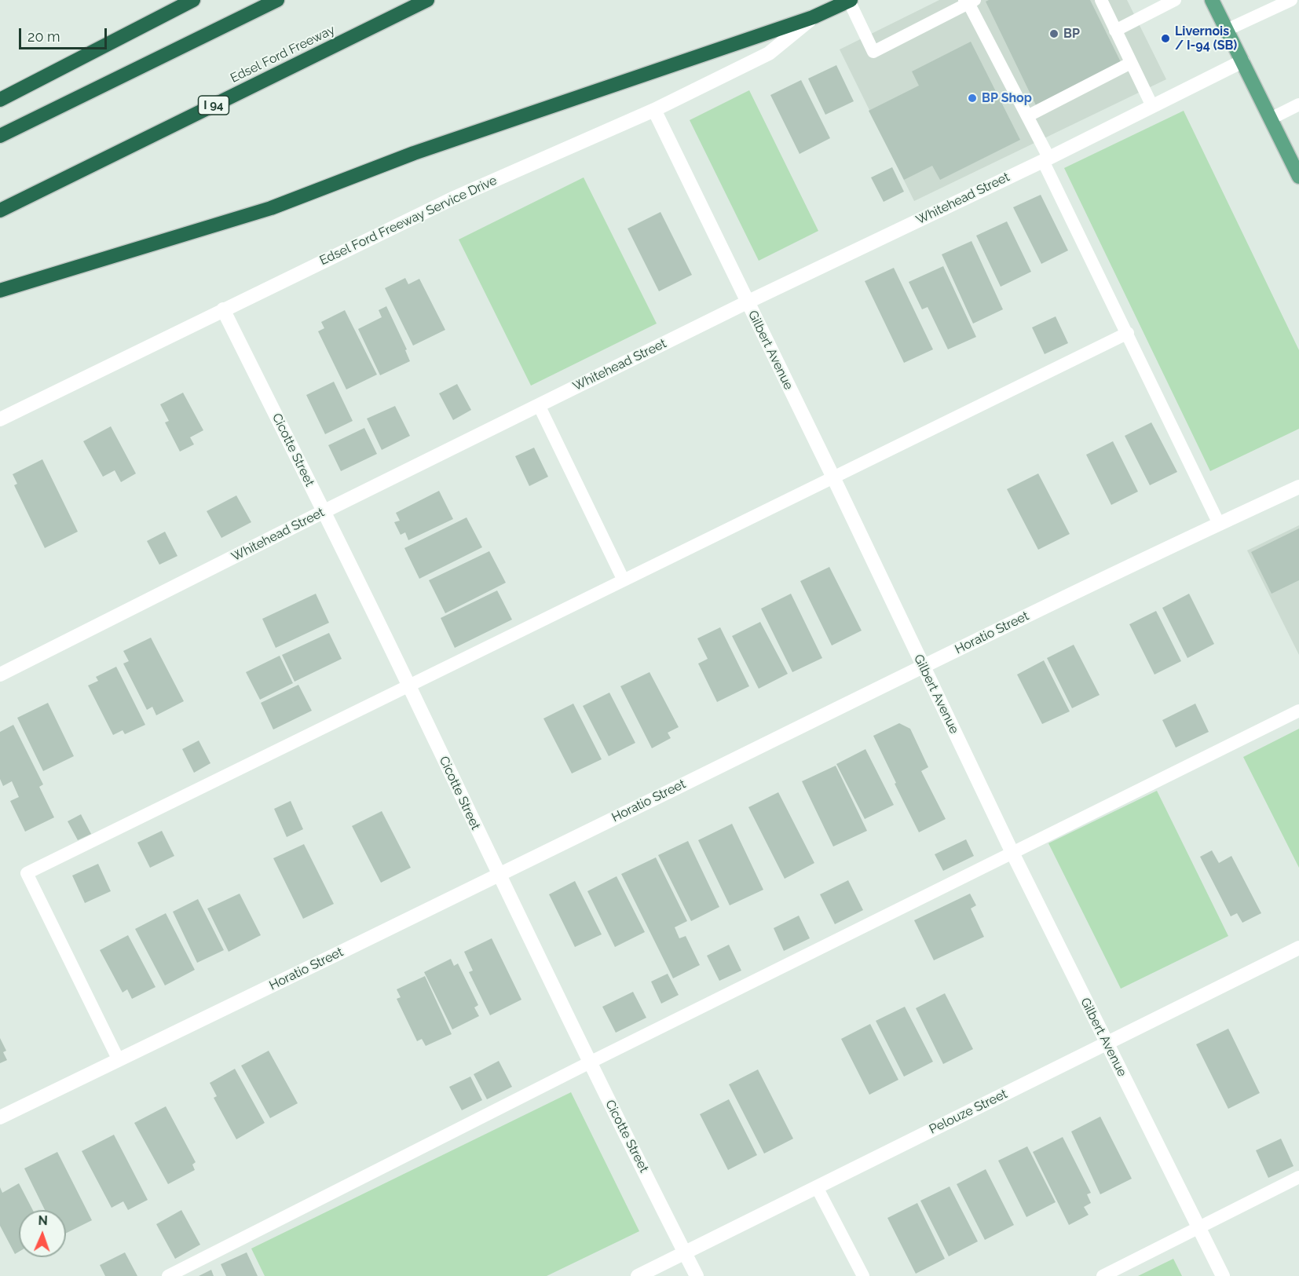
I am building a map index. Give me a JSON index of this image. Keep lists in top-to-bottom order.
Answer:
{
  "streets": {
    "highway": ["Edsel Ford Freeway", "I 94"],
    "street": [
      "Whitehead Street",
      "Edsel Ford Freeway Service Drive",
      "Gilbert Avenue",
      "Cicotte Street",
      "Horatio Street",
      "Pelouze Street"
    ]
  },
  "crossings": [
    ["Whitehead Street", "Gilbert Avenue"],
    ["Whitehead Street", "Cicotte Street"],
    ["Edsel Ford Freeway Service Drive", "Gilbert Avenue"],
    ["Edsel Ford Freeway Service Drive", "Cicotte Street"],
    ["Gilbert Avenue", "Horatio Street"],
    ["Gilbert Avenue", "Pelouze Street"],
    ["Cicotte Street", "Horatio Street"],
    ["Cicotte Street", "Pelouze Street"]
  ],
  "places": ["BP", "Livernois / I-94 (SB)", "BP Shop"],
  "scale_bar": "20 m",
  "north": "top"
}
